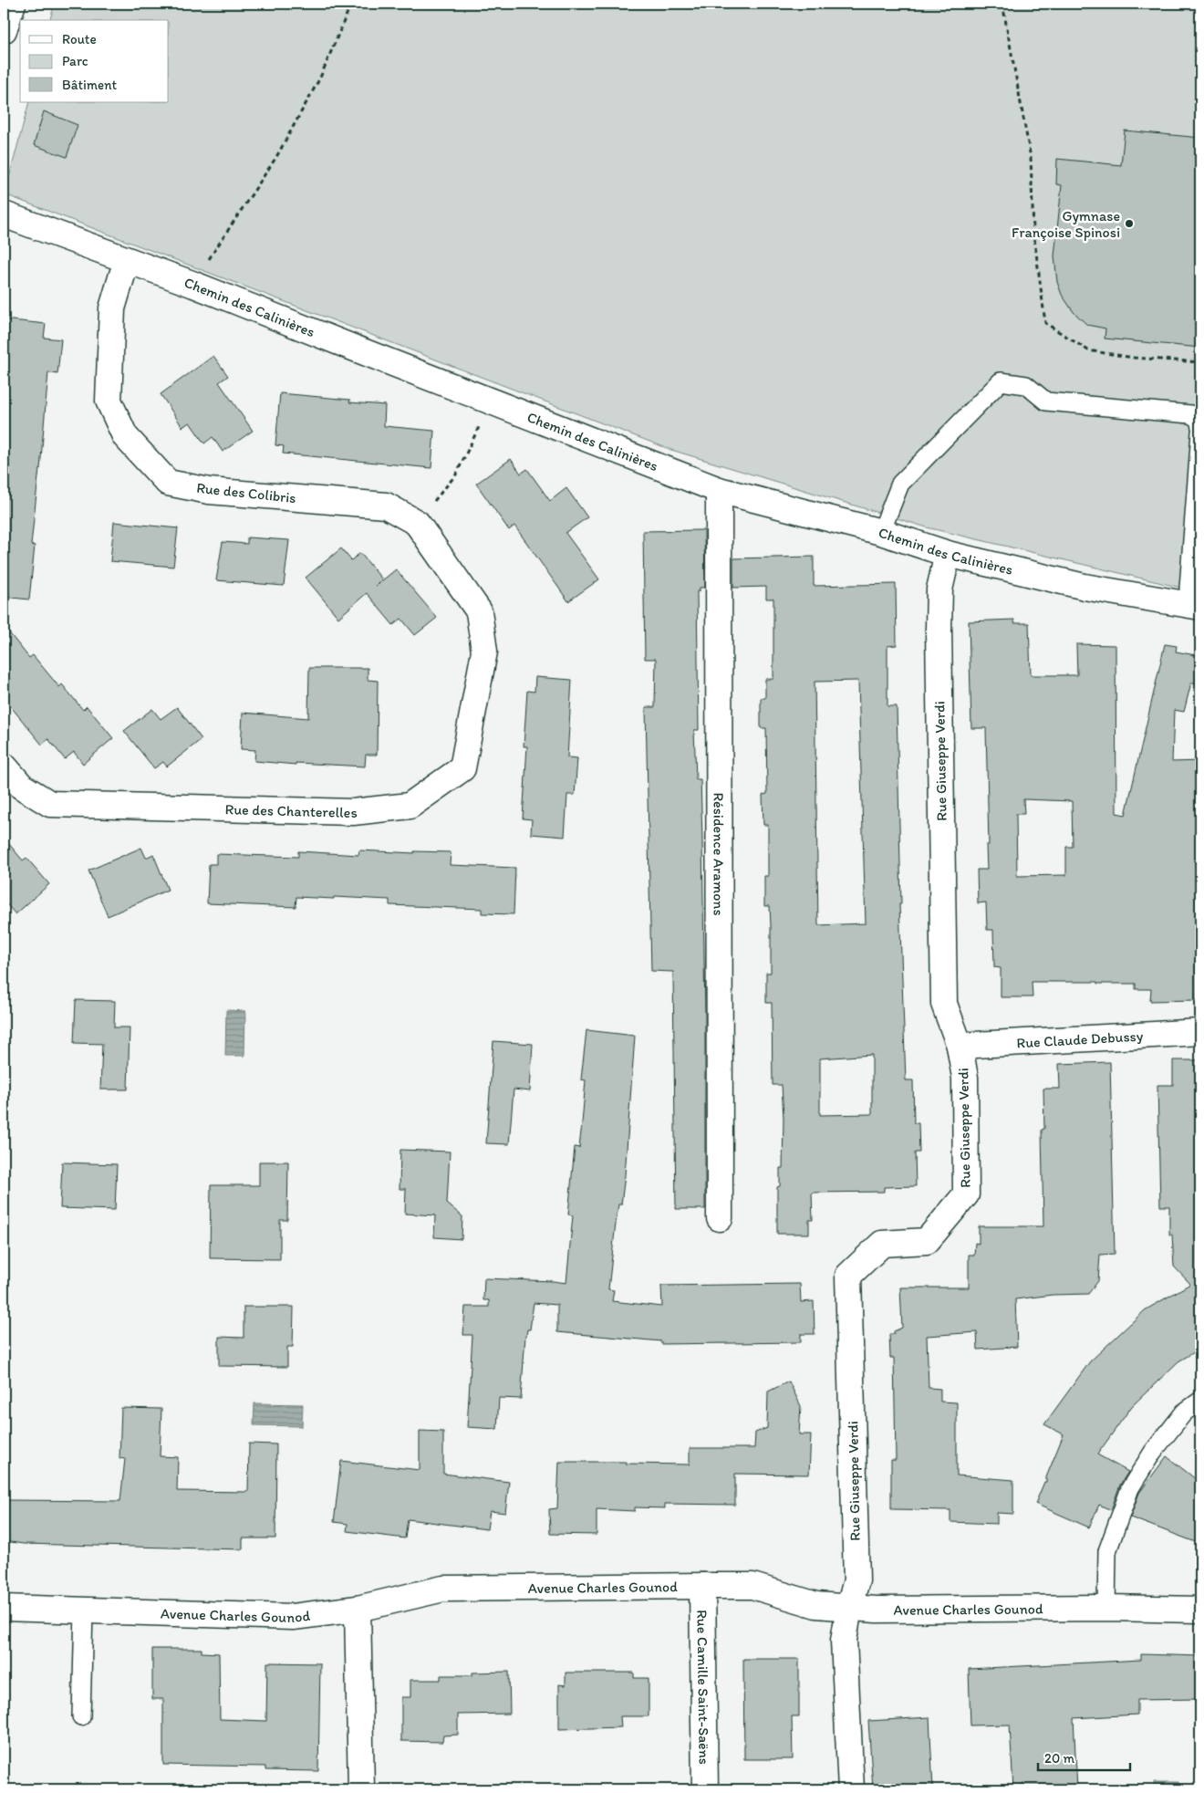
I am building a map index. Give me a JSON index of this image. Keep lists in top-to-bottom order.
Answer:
{
  "streets": {
    "street": [
      "Chemin des Calinières",
      "Rue des Colibris",
      "Rue Giuseppe Verdi",
      "Rue des Chanterelles",
      "Résidence Aramons",
      "Rue Claude Debussy",
      "Avenue Charles Gounod",
      "Rue Camille Saint-Saëns"
    ]
  },
  "crossings": [
    ["Chemin des Calinières", "Rue des Colibris"],
    ["Chemin des Calinières", "Rue Giuseppe Verdi"],
    ["Chemin des Calinières", "Résidence Aramons"],
    ["Rue des Colibris", "Rue des Chanterelles"],
    ["Rue Giuseppe Verdi", "Rue Claude Debussy"],
    ["Rue Giuseppe Verdi", "Avenue Charles Gounod"],
    ["Avenue Charles Gounod", "Rue Camille Saint-Saëns"]
  ],
  "places": ["Gymnase Françoise Spinosi"],
  "legend": ["Route", "Parc", "Bâtiment"],
  "scale_bar": "20 m"
}
